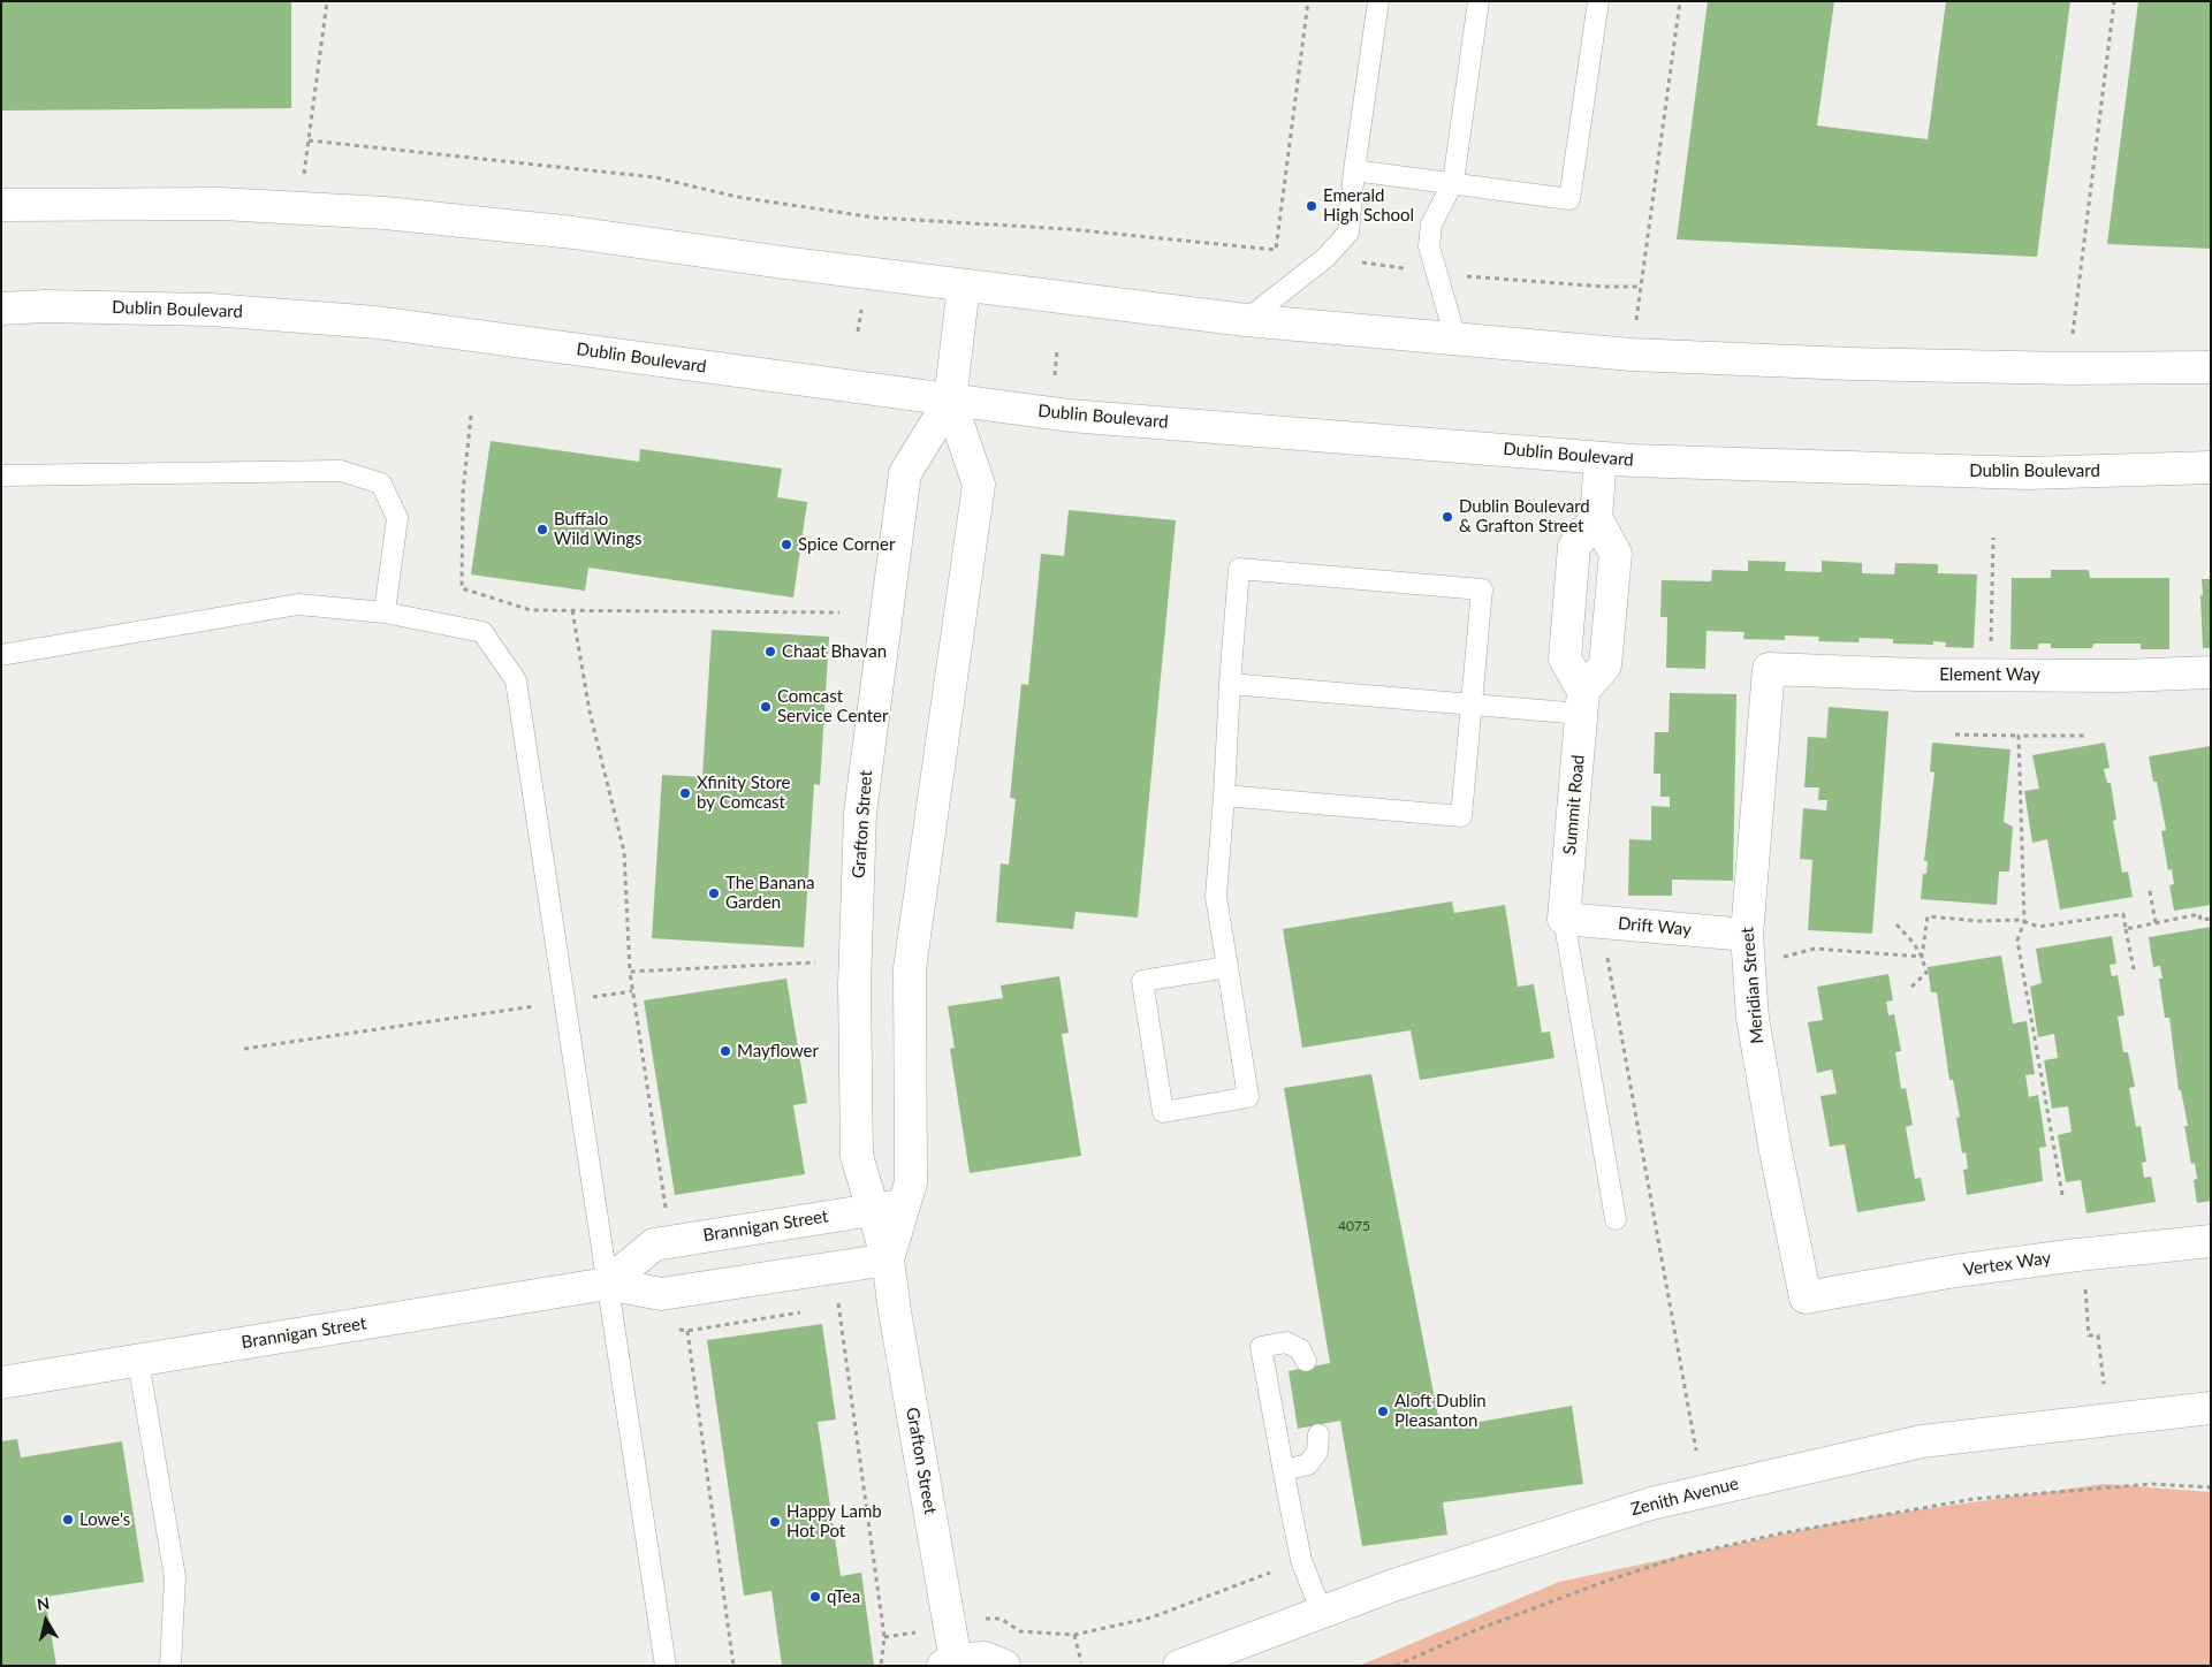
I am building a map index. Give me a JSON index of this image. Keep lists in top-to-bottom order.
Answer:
{
  "streets": {
    "street": [
      "Dublin Boulevard",
      "Element Way",
      "Summit Road",
      "Grafton Street",
      "Drift Way",
      "Meridian Street",
      "Brannigan Street",
      "Vertex Way",
      "Zenith Avenue"
    ]
  },
  "crossings": [
    ["Dublin Boulevard", "Grafton Street"],
    ["Element Way", "Meridian Street"],
    ["Summit Road", "Drift Way"],
    ["Grafton Street", "Brannigan Street"],
    ["Drift Way", "Meridian Street"],
    ["Meridian Street", "Vertex Way"]
  ],
  "places": [
    "Emerald High School",
    "Dublin Boulevard & Grafton Street",
    "Buffalo Wild Wings",
    "Spice Corner",
    "Chaat Bhavan",
    "Comcast Service Center",
    "Xfinity Store by Comcast",
    "The Banana Garden",
    "Mayflower",
    "Aloft Dublin Pleasanton",
    "Lowe's",
    "Happy Lamb Hot Pot",
    "qTea"
  ],
  "house_numbers": ["4075"],
  "north": "top"
}
